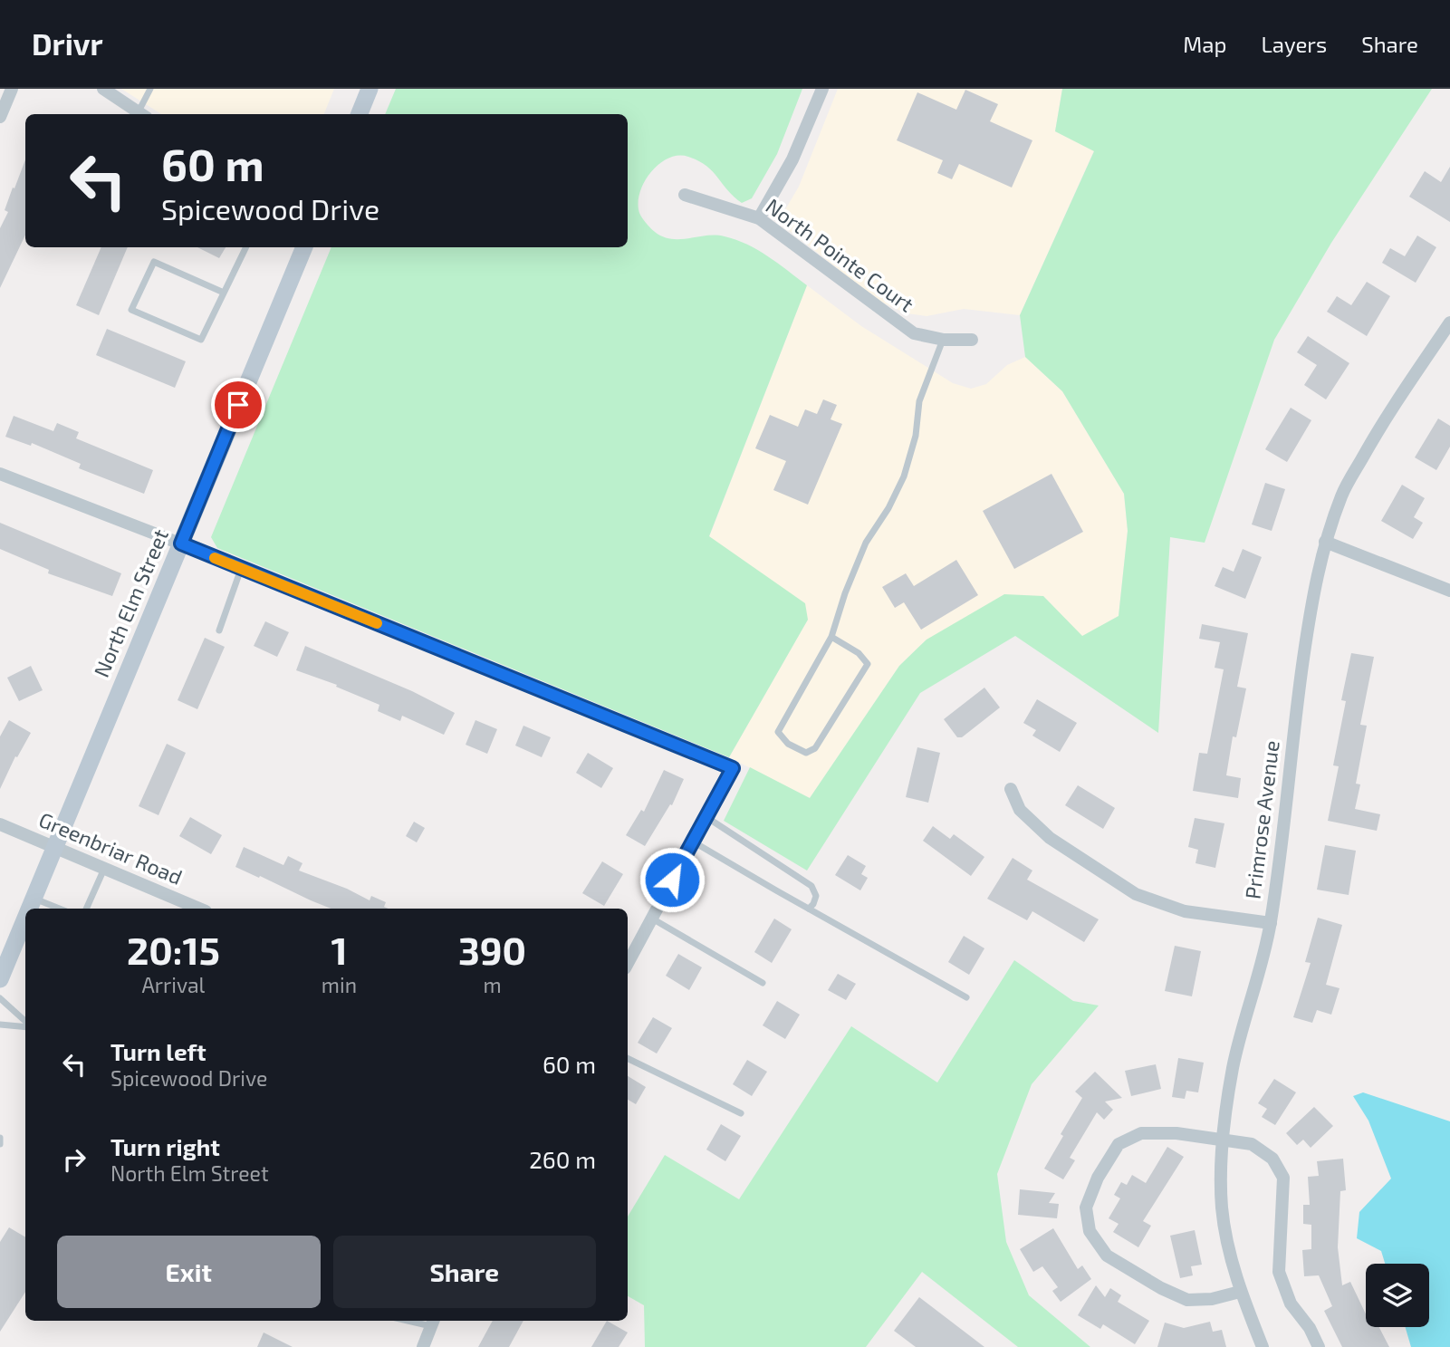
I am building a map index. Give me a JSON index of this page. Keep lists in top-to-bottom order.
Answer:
{
  "streets": {
    "main road": ["North Elm Street"],
    "street": ["North Pointe Court", "Primrose Avenue", "Greenbriar Road"]
  },
  "crossings": [
    ["North Elm Street", "Greenbriar Road"]
  ],
  "page": {
    "header": "Drivr",
    "nav": ["Map", "Layers", "Share"],
    "turn": ["60 m", "Spicewood Drive"],
    "eta": [
      "20:15",
      "Arrival",
      "1",
      "min",
      "390",
      "m"
    ],
    "list": [
      {
        "name": "Turn left",
        "note": "Spicewood Drive",
        "value": "60 m"
      },
      {
        "name": "Turn right",
        "note": "North Elm Street",
        "value": "260 m"
      }
    ],
    "buttons": ["Exit", "Share"]
  }
}
